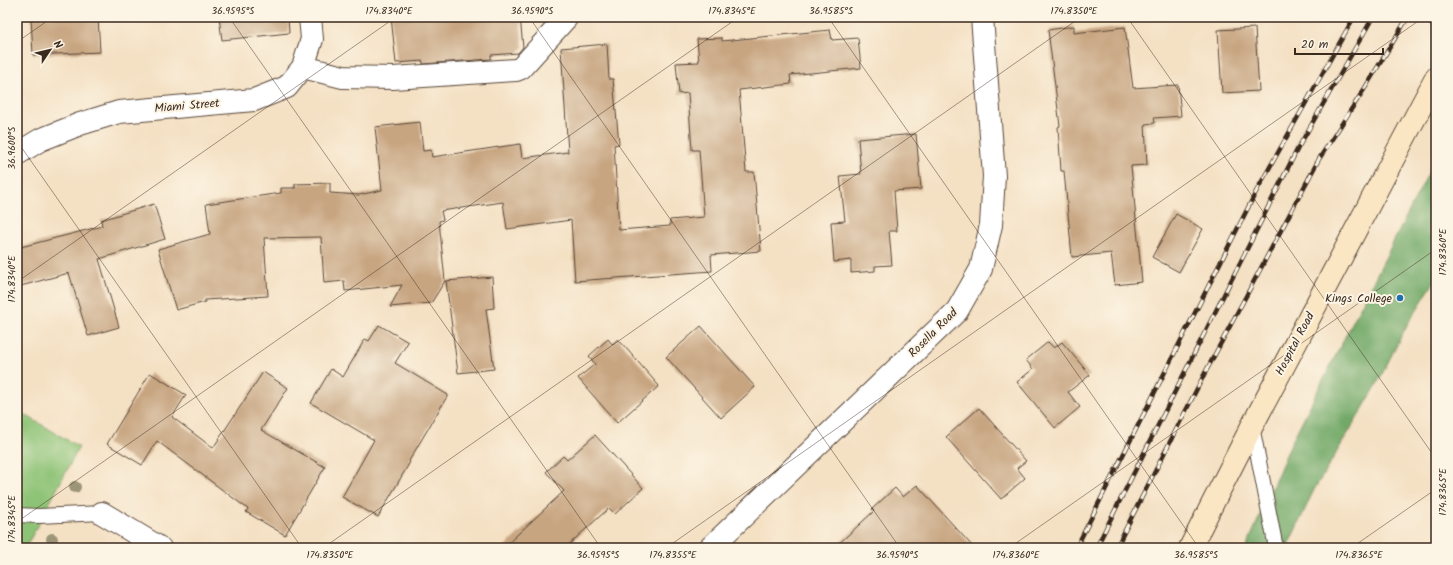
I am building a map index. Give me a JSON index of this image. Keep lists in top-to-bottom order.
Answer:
{
  "streets": {
    "main road": ["Hospital Road"],
    "street": ["Miami Street", "Rosella Road"]
  },
  "places": ["Kings College"],
  "scale_bar": "20 m",
  "north": "top right",
  "coordinates": [
    "36.9595°S",
    "174.8340°E",
    "36.9590°S",
    "174.8345°E",
    "36.9585°S",
    "174.8350°E",
    "36.9600°S",
    "174.8360°E",
    "174.8365°E",
    "174.8355°E"
  ]
}
